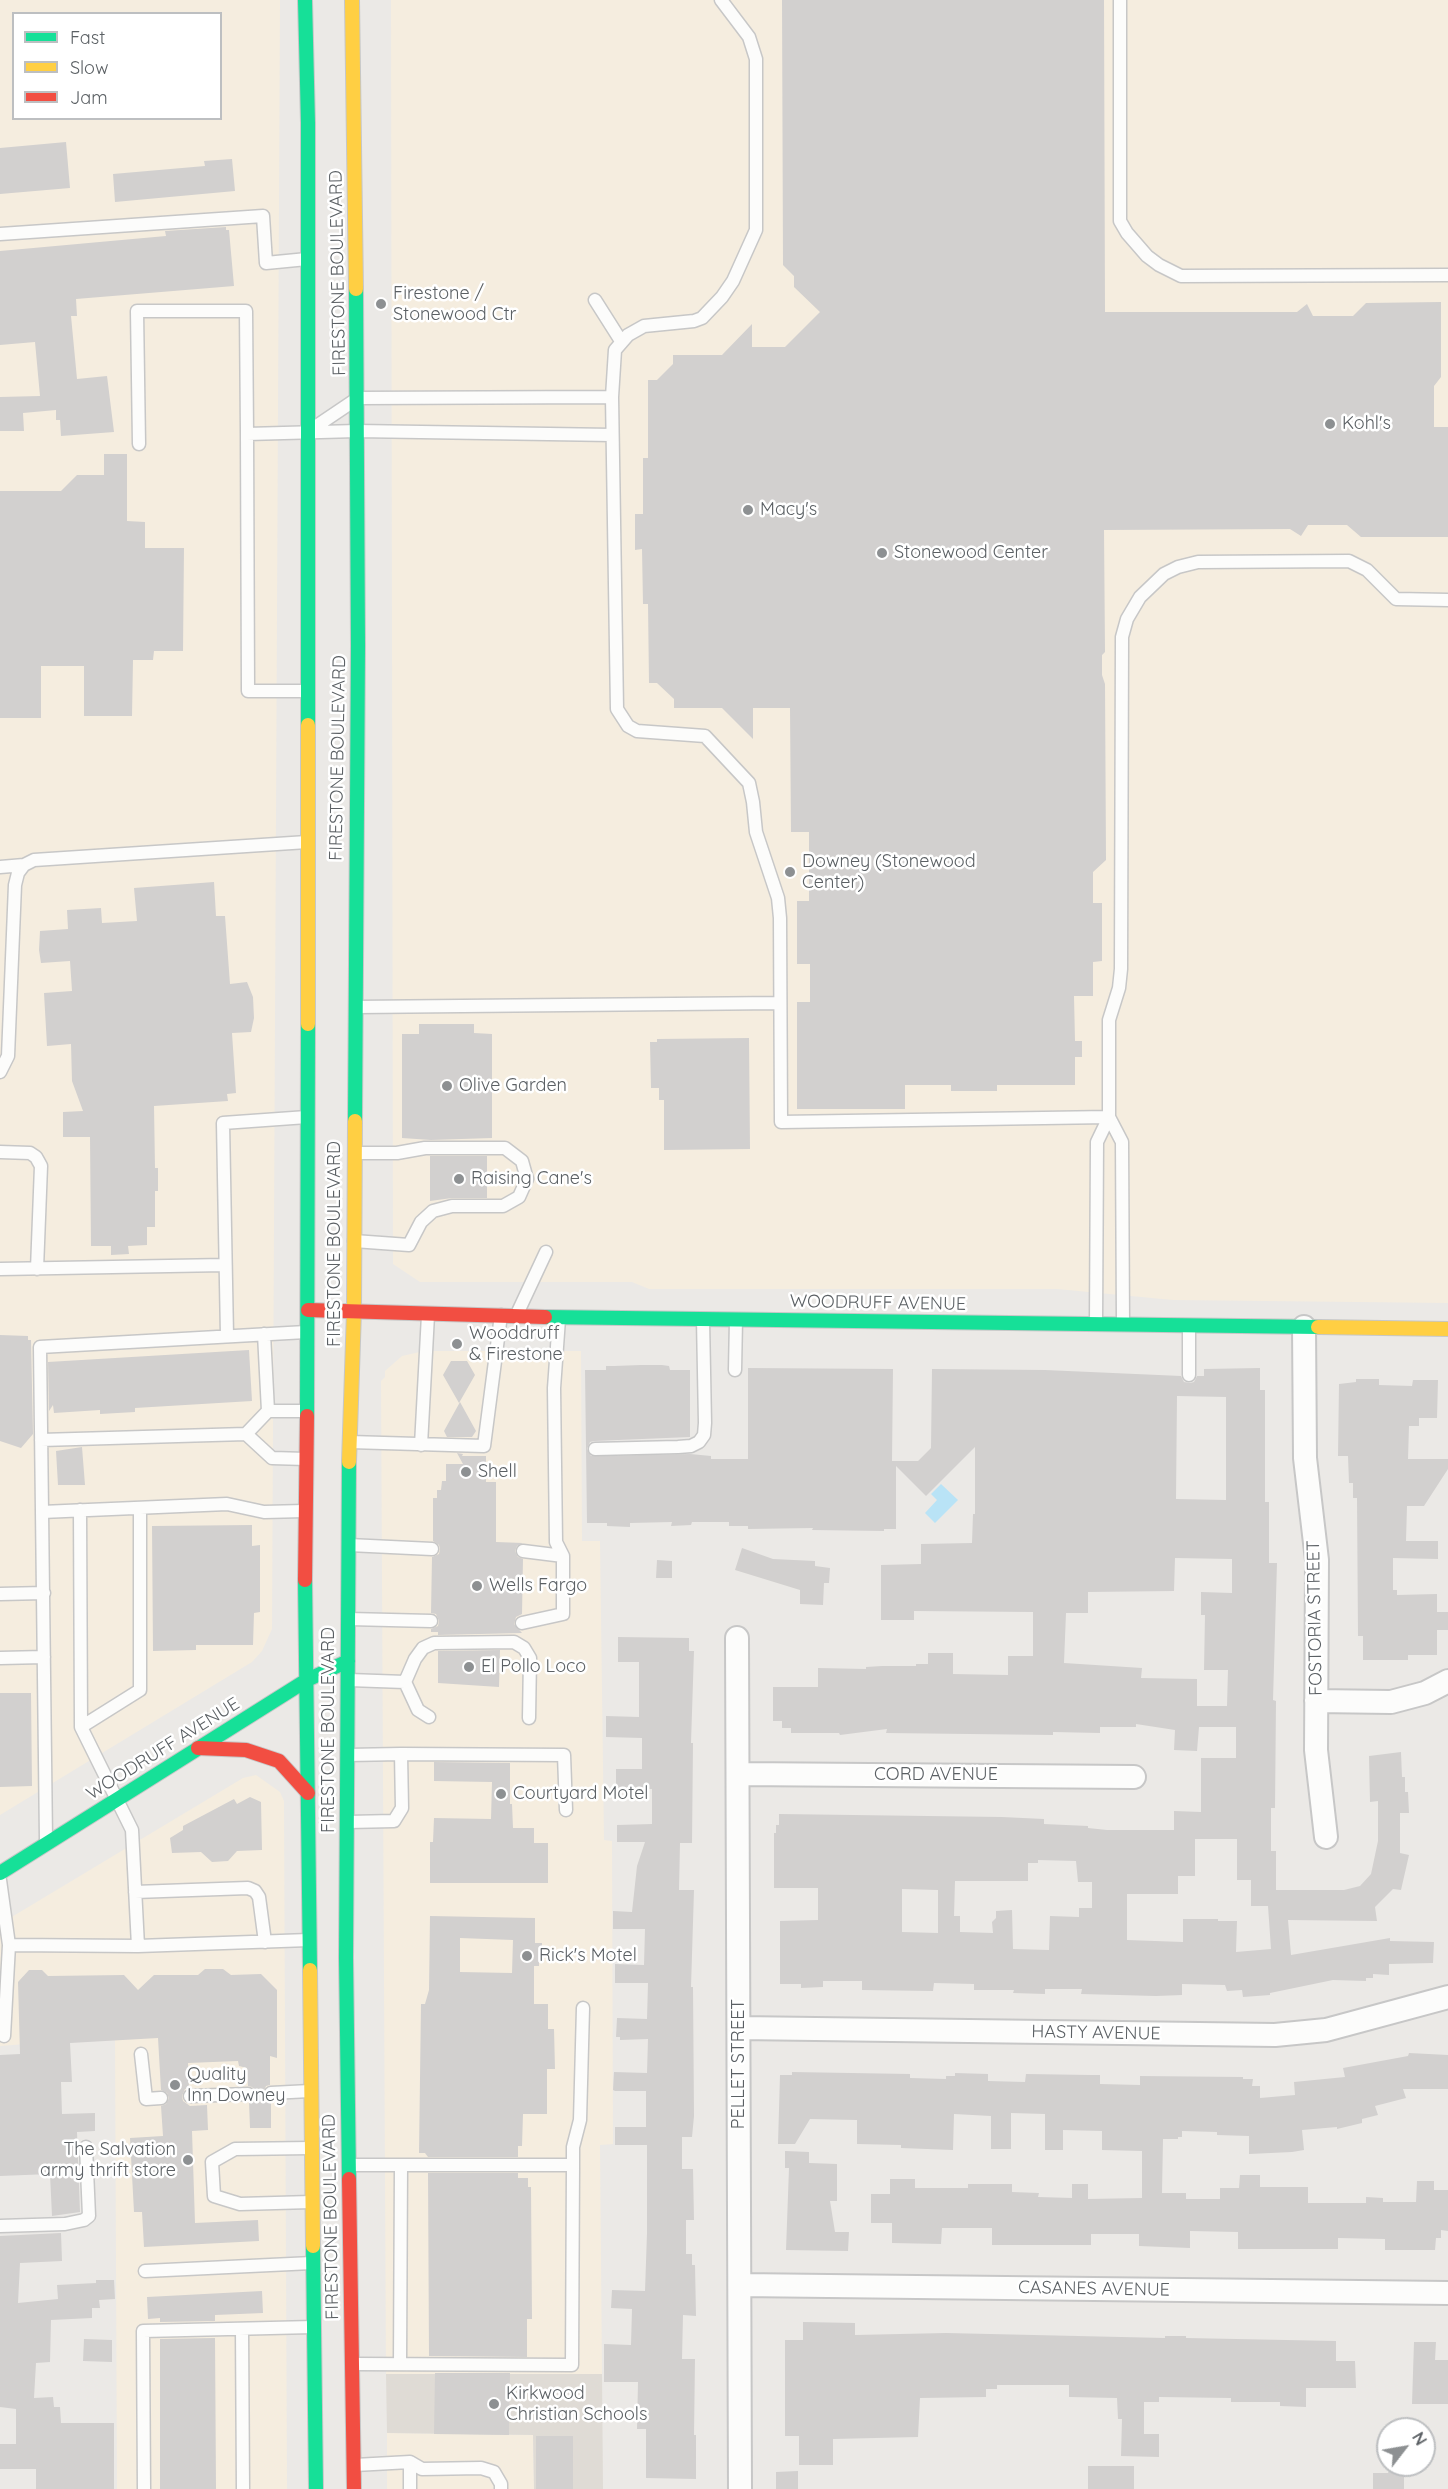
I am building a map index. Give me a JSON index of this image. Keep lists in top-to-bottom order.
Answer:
{
  "streets": {
    "main road": ["FIRESTONE BOULEVARD", "WOODRUFF AVENUE"],
    "street": [
      "FOSTORIA STREET",
      "CORD AVENUE",
      "HASTY AVENUE",
      "PELLET STREET",
      "CASANES AVENUE"
    ]
  },
  "crossings": [
    ["FIRESTONE BOULEVARD", "WOODRUFF AVENUE"],
    ["WOODRUFF AVENUE", "FOSTORIA STREET"],
    ["CORD AVENUE", "PELLET STREET"],
    ["HASTY AVENUE", "PELLET STREET"],
    ["PELLET STREET", "CASANES AVENUE"]
  ],
  "places": [
    "Firestone / Stonewood Ctr",
    "Kohl's",
    "Macy's",
    "Stonewood Center",
    "Downey (Stonewood Center)",
    "Olive Garden",
    "Raising Cane's",
    "Wooddruff & Firestone",
    "Shell",
    "Wells Fargo",
    "El Pollo Loco",
    "Courtyard Motel",
    "Rick's Motel",
    "Quality Inn Downey",
    "The Salvation army thrift store",
    "Kirkwood Christian Schools"
  ],
  "legend": ["Fast", "Slow", "Jam"],
  "north": "top right"
}
